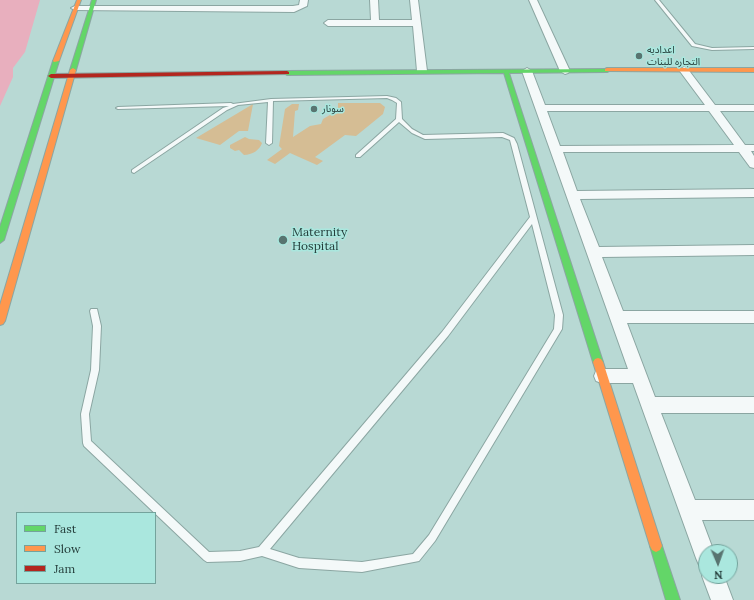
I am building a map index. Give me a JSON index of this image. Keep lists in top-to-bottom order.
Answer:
{
  "places": ["اعداديه التجاره للبنات", "سونار", "Maternity Hospital"],
  "legend": ["Fast", "Slow", "Jam"],
  "north": "bottom"
}
